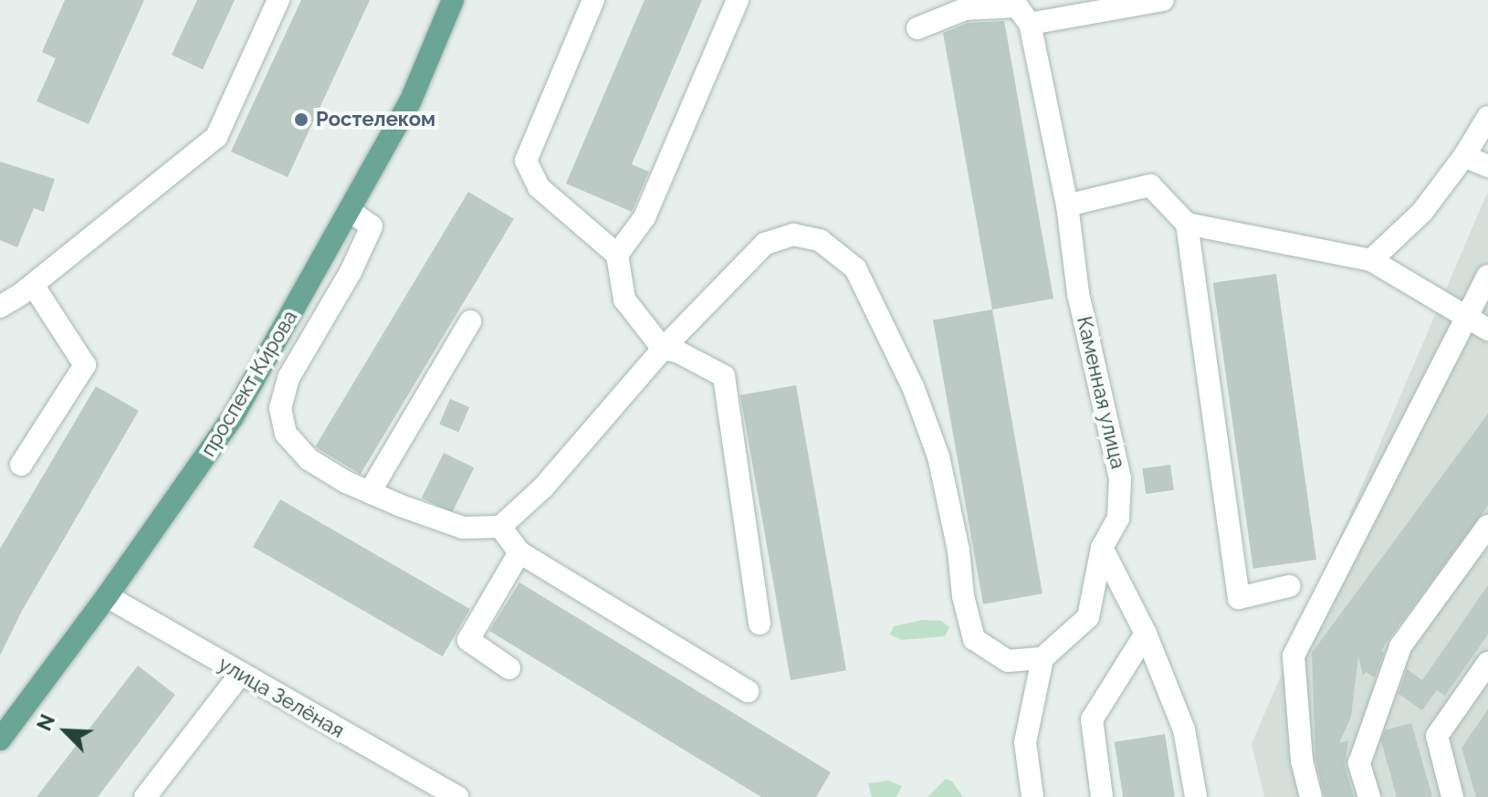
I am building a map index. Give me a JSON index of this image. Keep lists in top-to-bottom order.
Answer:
{
  "streets": {
    "main road": ["проспект Кирова"],
    "street": ["Каменная улица", "улица Зелёная"]
  },
  "crossings": [
    ["проспект Кирова", "улица Зелёная"]
  ],
  "places": ["Ростелеком"],
  "north": "top left"
}
